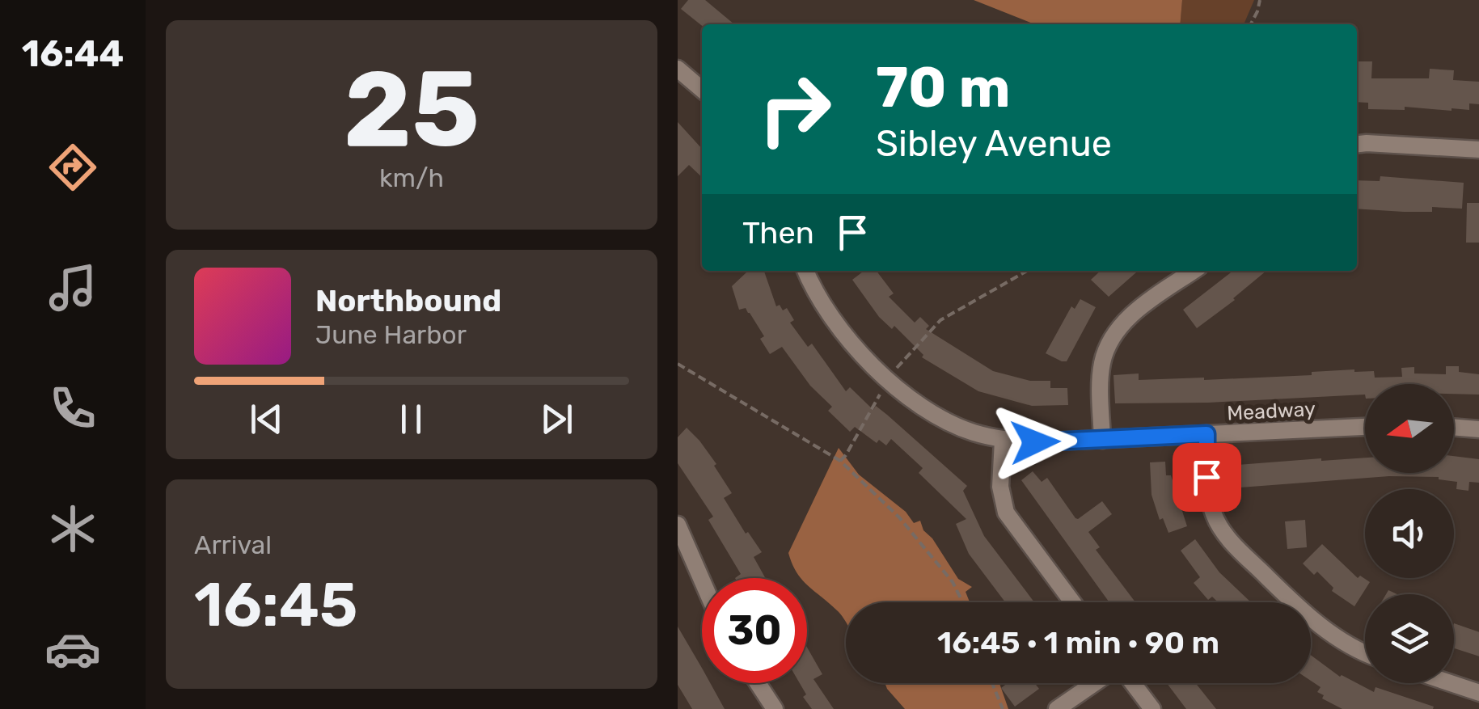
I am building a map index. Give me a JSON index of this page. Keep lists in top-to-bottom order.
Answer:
{
  "streets": {
    "street": ["Meadway"]
  },
  "north": "left",
  "page": {
    "tabs": "16:44",
    "tile": [
      ["25", "km/h"],
      ["Arrival", "16:45"]
    ],
    "turn": ["70 m", "Sibley Avenue"],
    "then": "Then",
    "song": ["Northbound", "June Harbor"],
    "limit": "30",
    "trip": "16:45 · 1 min · 90 m"
  }
}
